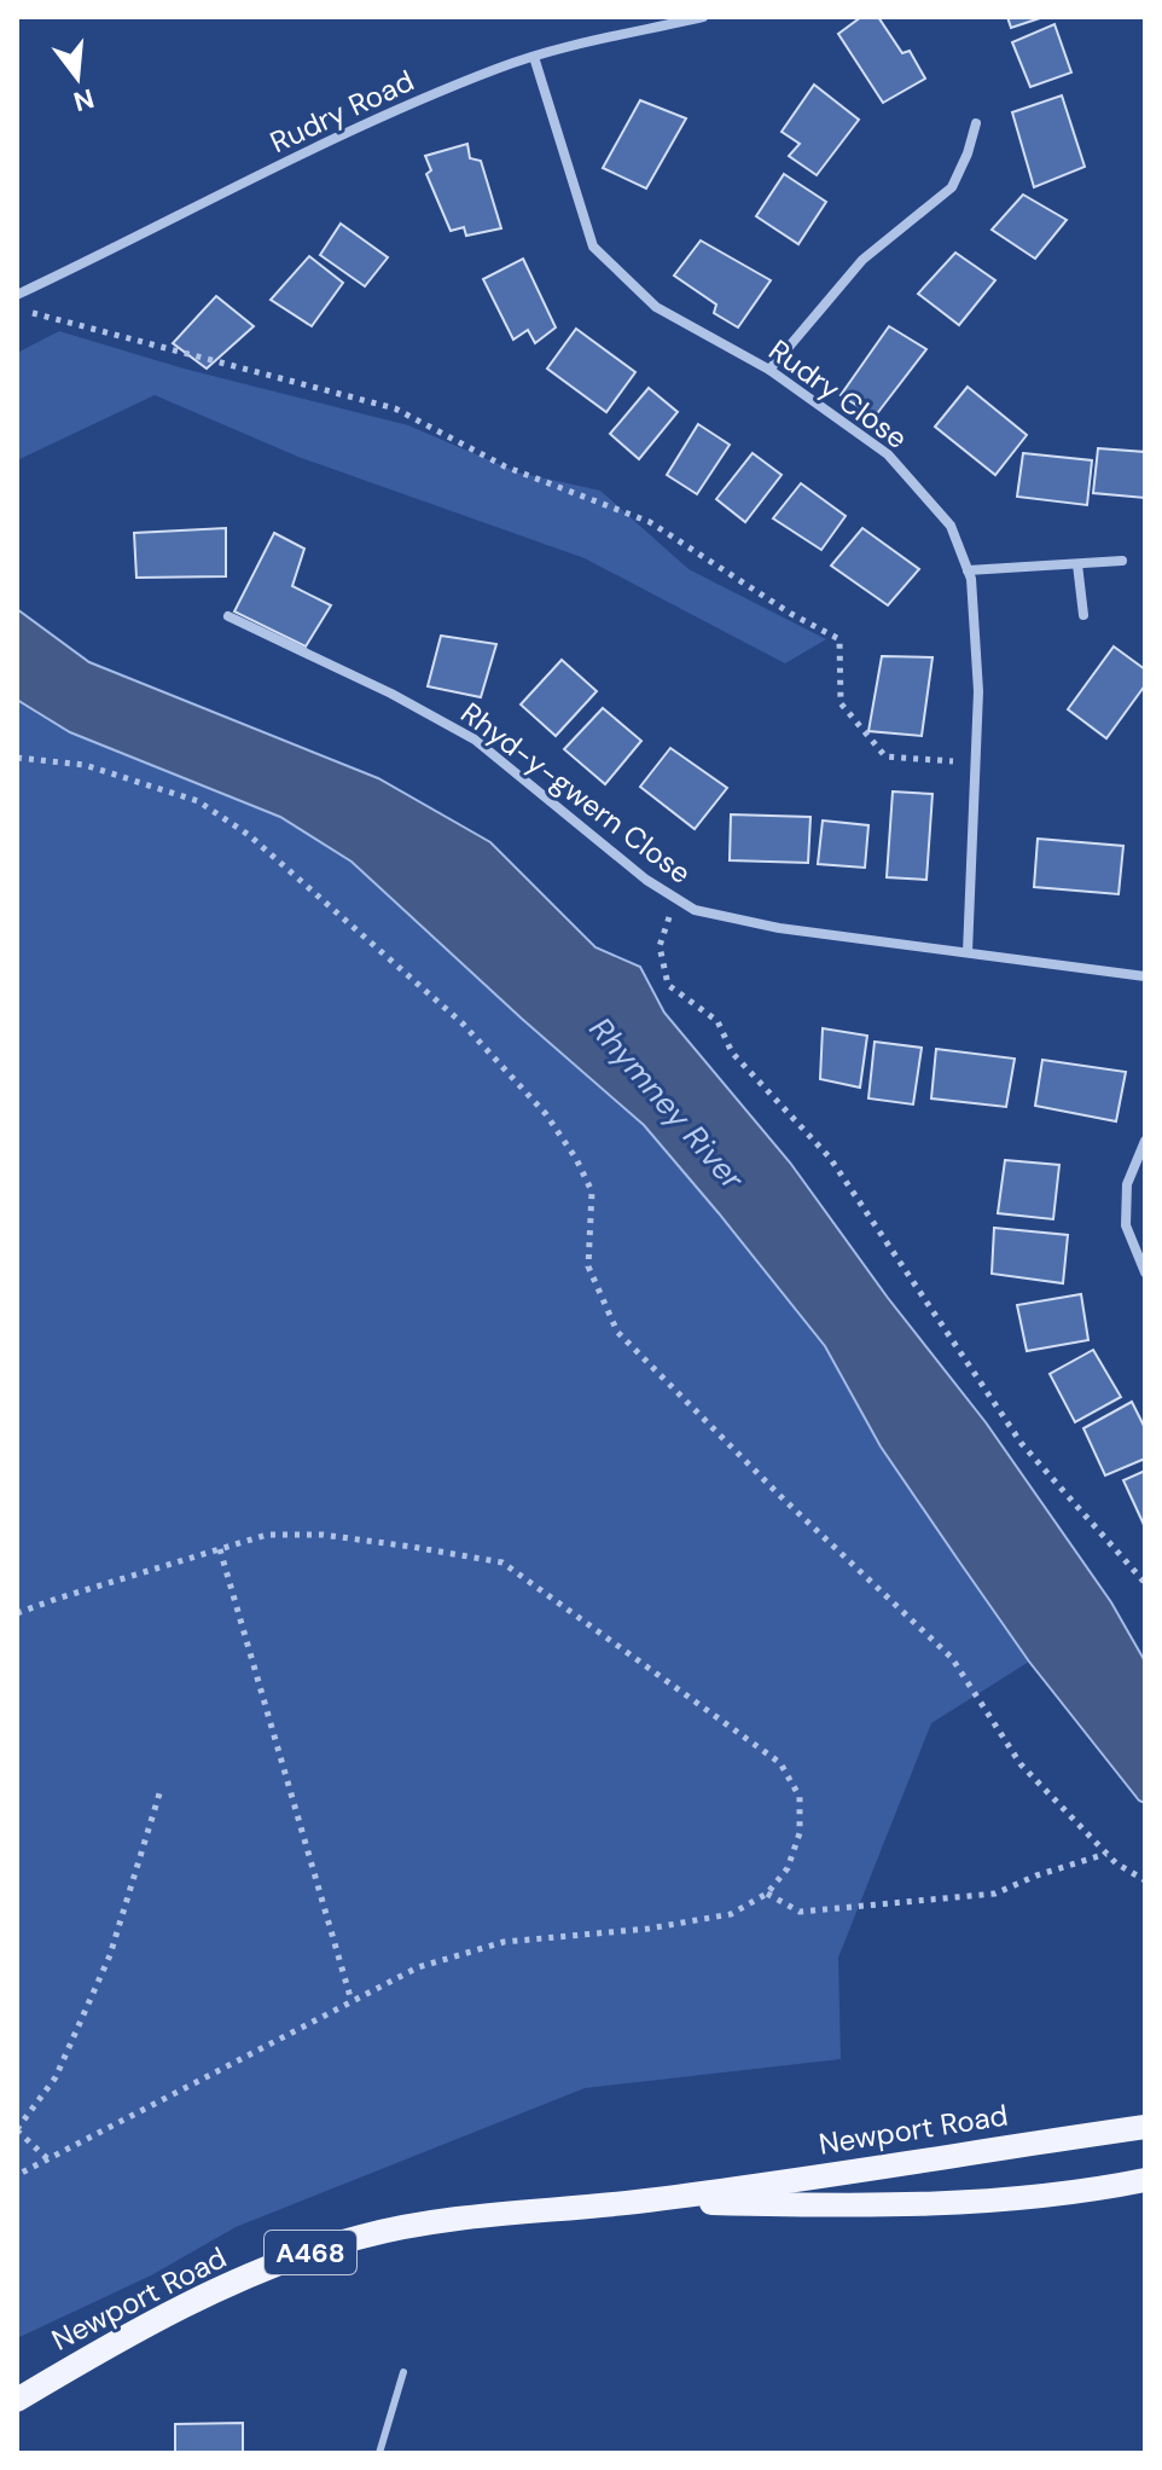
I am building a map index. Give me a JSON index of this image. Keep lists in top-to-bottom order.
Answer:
{
  "streets": {
    "main road": ["Newport Road", "A468"],
    "street": ["Rudry Road", "Rudry Close", "Rhyd-y-gwern Close"]
  },
  "crossings": [
    ["Rudry Road", "Rudry Close"],
    ["Rudry Close", "Rhyd-y-gwern Close"]
  ],
  "water": ["Rhymney River"],
  "north": "bottom"
}
